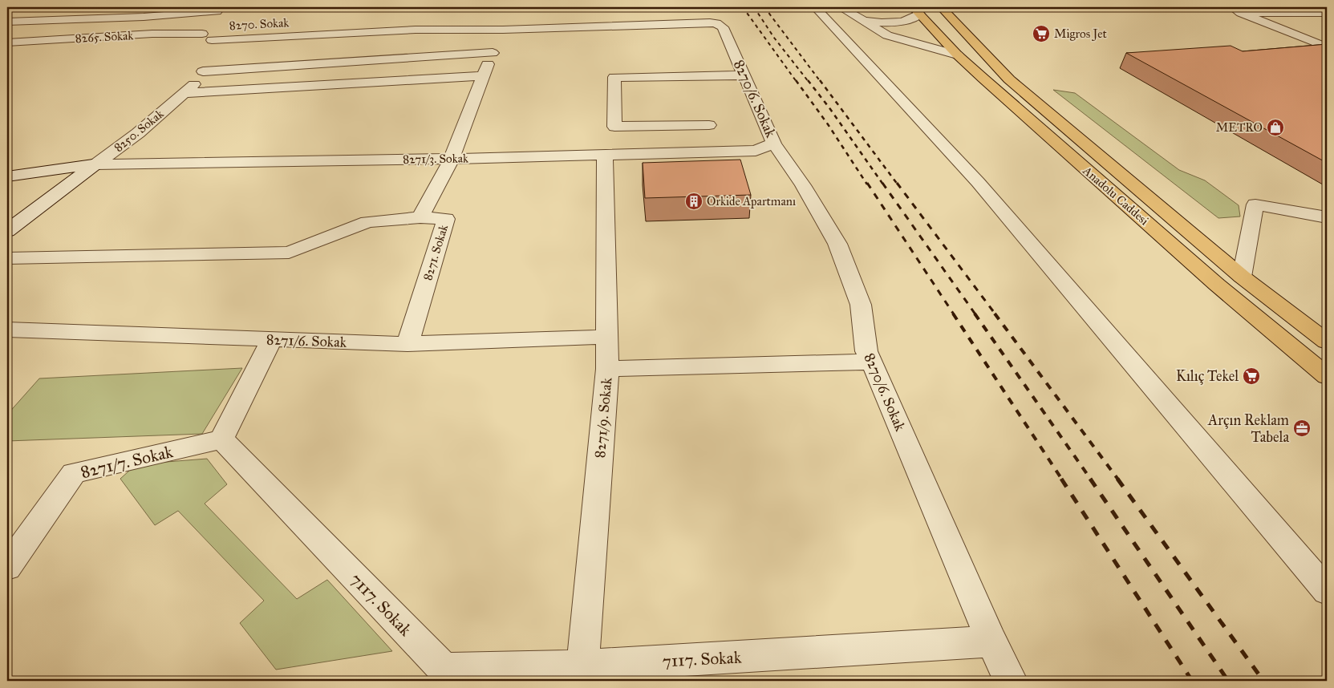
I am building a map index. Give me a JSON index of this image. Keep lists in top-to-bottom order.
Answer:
{
  "streets": {
    "highway": ["Anadolu Caddesi"],
    "street": [
      "8270. Sokak",
      "8265. Sokak",
      "8270/6. Sokak",
      "8250. Sokak",
      "8271/3. Sokak",
      "8271. Sokak",
      "8271/6. Sokak",
      "8271/9. Sokak",
      "8271/7. Sokak",
      "7117. Sokak"
    ]
  },
  "crossings": [
    ["8270. Sokak", "8265. Sokak"],
    ["8270. Sokak", "8270/6. Sokak"],
    ["8270. Sokak", "8250. Sokak"],
    ["8270. Sokak", "8271. Sokak"],
    ["8265. Sokak", "8250. Sokak"],
    ["8270/6. Sokak", "8271/3. Sokak"],
    ["8270/6. Sokak", "7117. Sokak"],
    ["8250. Sokak", "8271/3. Sokak"],
    ["8271/3. Sokak", "8271. Sokak"],
    ["8271/3. Sokak", "8271/9. Sokak"],
    ["8271. Sokak", "8271/6. Sokak"],
    ["8271/6. Sokak", "8271/9. Sokak"],
    ["8271/9. Sokak", "7117. Sokak"],
    ["8271/7. Sokak", "7117. Sokak"]
  ],
  "places": {
    "supermarket": ["Migros Jet", "Kılıç Tekel"],
    "shop": ["METRO"],
    "building": ["Orkide Apartmanı"],
    "office": ["Arçın Reklam Tabela"]
  }
}
